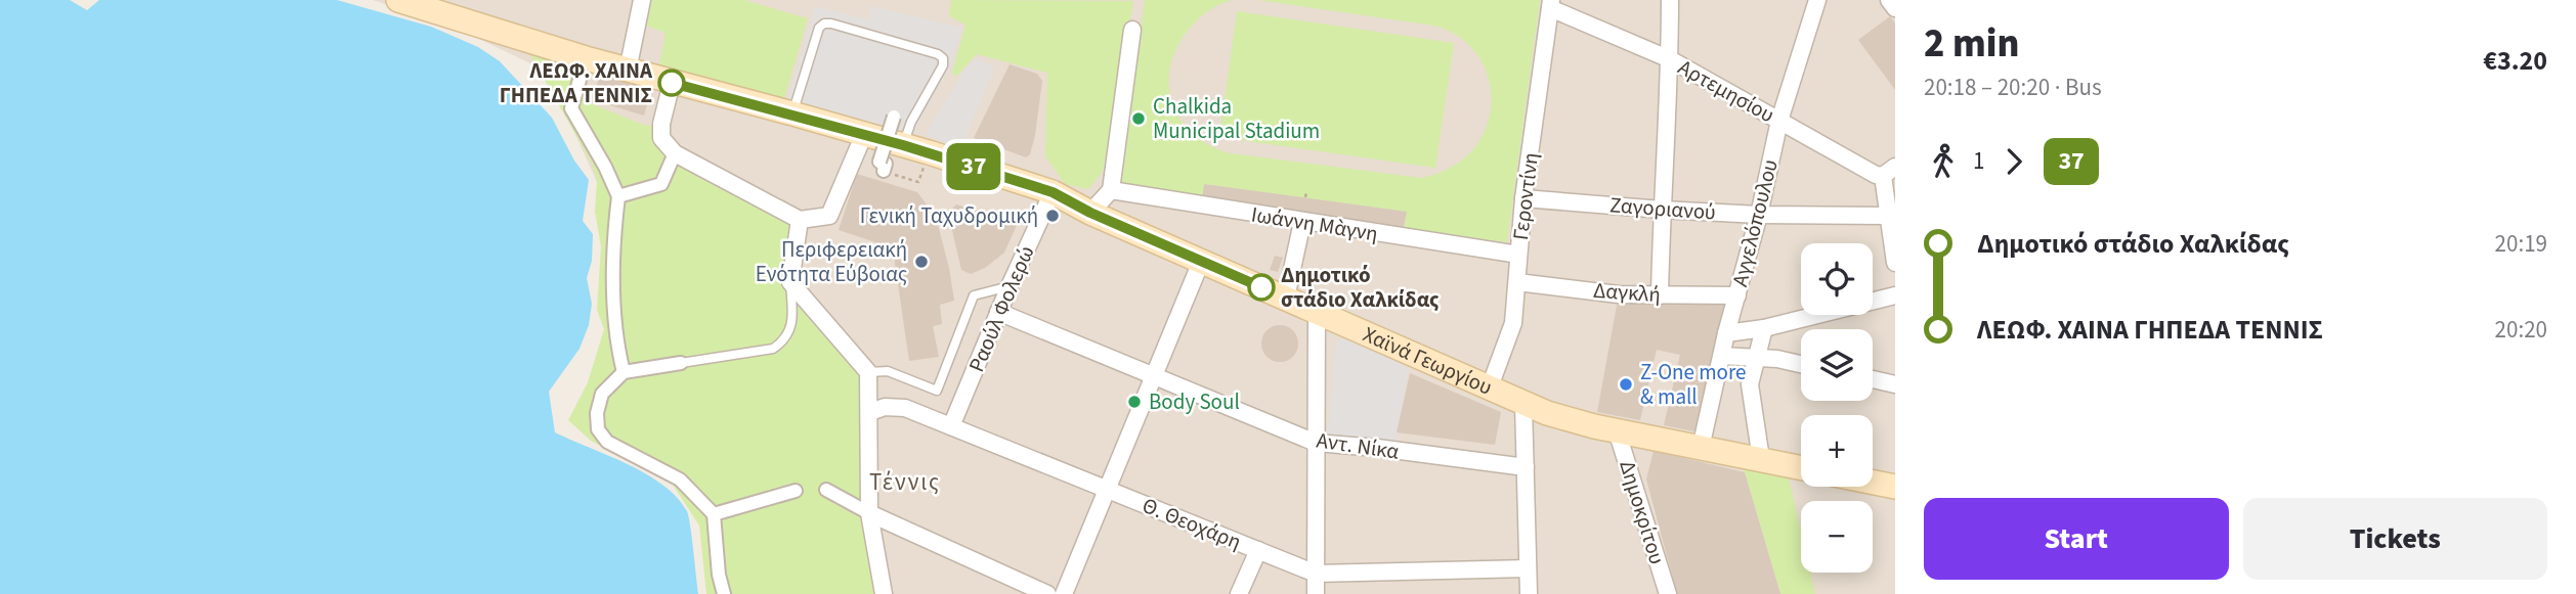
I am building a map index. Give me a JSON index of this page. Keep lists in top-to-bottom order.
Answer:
{
  "streets": {
    "main road": ["Χαϊνά Γεωργίου"],
    "street": [
      "Αρτεμησίου",
      "Γεροντίνη",
      "Ζαγοριανού",
      "Αγγελόπουλου",
      "Ιωάννη Μὰγνη",
      "Δαγκλή",
      "Ραούλ Φολερώ",
      "Αντ. Νίκα",
      "Δημοκρίτου",
      "Θ. Θεοχάρη"
    ]
  },
  "crossings": [
    ["Αρτεμησίου", "Γεροντίνη"],
    ["Αρτεμησίου", "Αγγελόπουλου"],
    ["Γεροντίνη", "Ζαγοριανού"],
    ["Γεροντίνη", "Ιωάννη Μὰγνη"],
    ["Γεροντίνη", "Δαγκλή"],
    ["Γεροντίνη", "Χαϊνά Γεωργίου"],
    ["Ζαγοριανού", "Αγγελόπουλου"],
    ["Αγγελόπουλου", "Δαγκλή"],
    ["Αγγελόπουλου", "Χαϊνά Γεωργίου"],
    ["Ραούλ Φολερώ", "Χαϊνά Γεωργίου"],
    ["Ραούλ Φολερώ", "Αντ. Νίκα"],
    ["Ραούλ Φολερώ", "Θ. Θεοχάρη"],
    ["Χαϊνά Γεωργίου", "Δημοκρίτου"]
  ],
  "districts": ["Τέννις"],
  "places": [
    "ΛΕΩΦ. ΧΑΙΝΑ ΓΗΠΕΔΑ ΤΕΝΝΙΣ",
    "Chalkida Municipal Stadium",
    "Γενική Ταχυδρομική",
    "Περιφερειακή Ενότητα Εύβοιας",
    "Δημοτικό στάδιο Χαλκίδας",
    "Z-One more & mall",
    "Body Soul"
  ],
  "lines": ["bus line 37"],
  "page": {
    "on_map": "37",
    "heading": ["2 min", "20:18 – 20:20 · Bus", "€3.20"],
    "legs": ["1", "37"],
    "list": [
      {
        "name": "Δημοτικό στάδιο Χαλκίδας",
        "value": "20:19"
      },
      {
        "name": "ΛΕΩΦ. ΧΑΙΝΑ ΓΗΠΕΔΑ ΤΕΝΝΙΣ",
        "value": "20:20"
      }
    ],
    "map_buttons": ["+", "−"],
    "buttons": ["Start", "Tickets"]
  }
}
